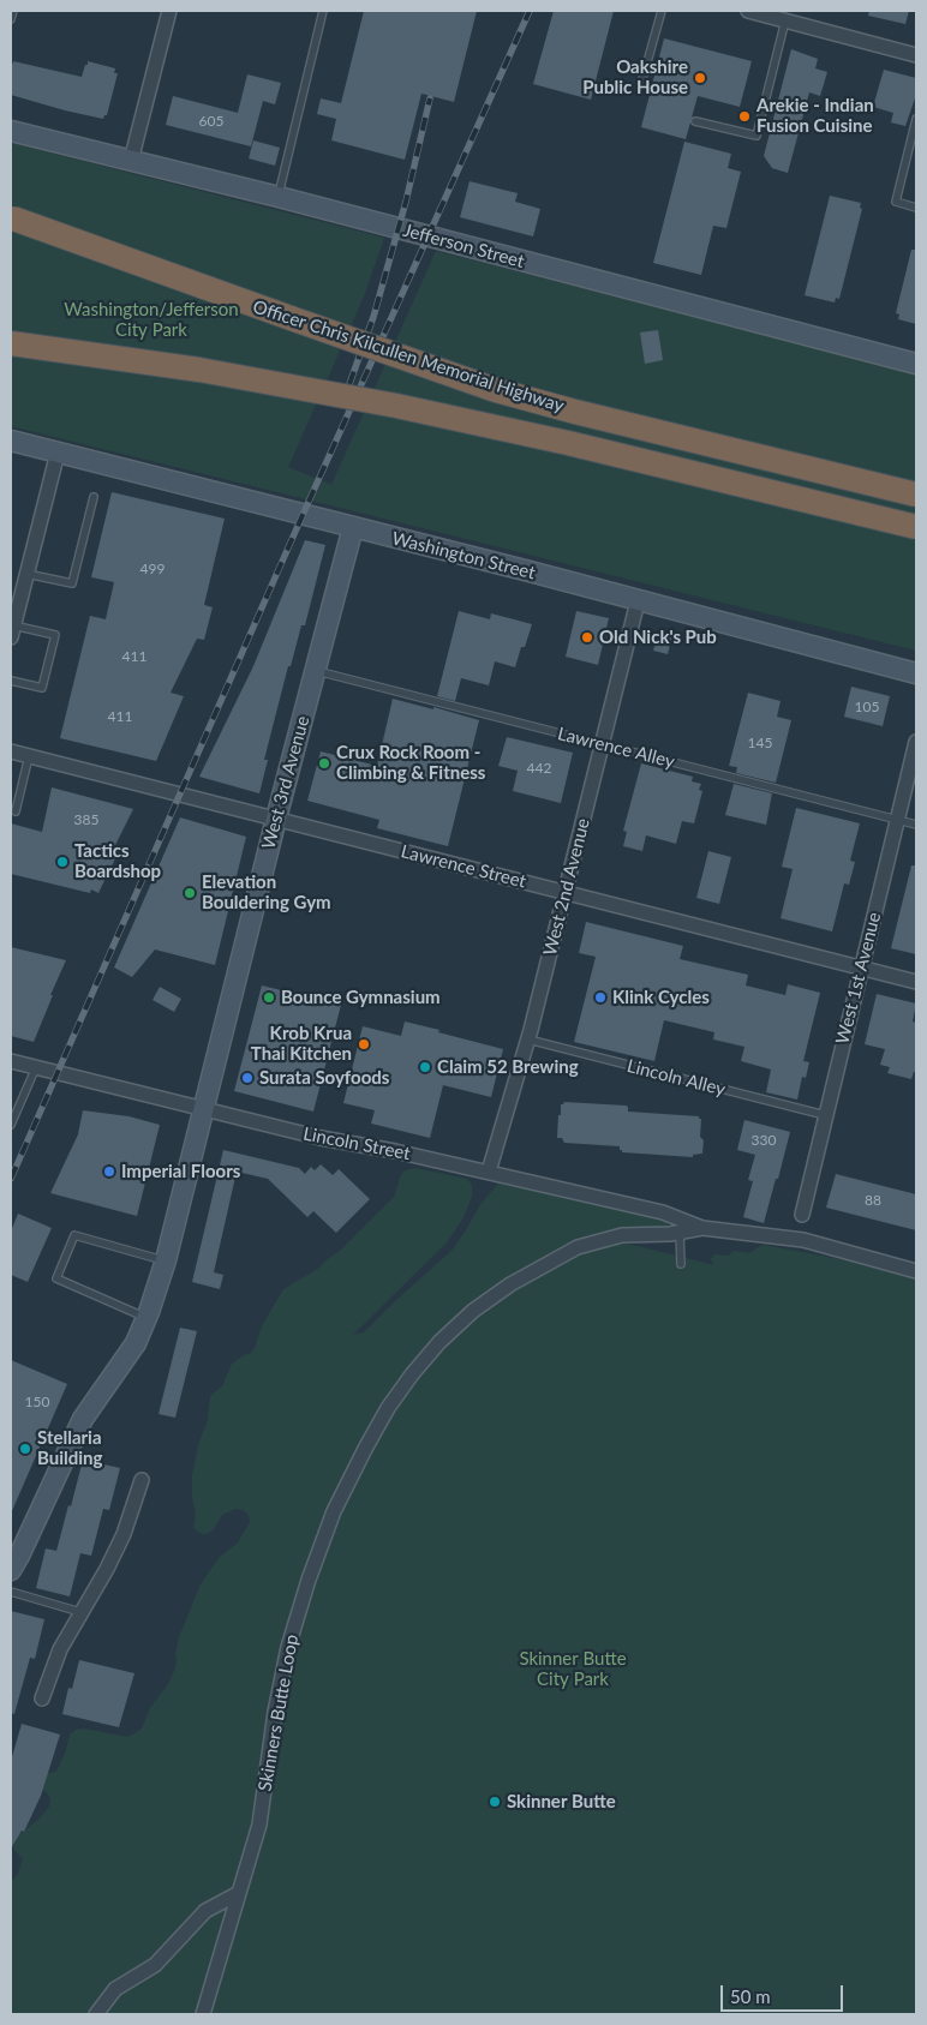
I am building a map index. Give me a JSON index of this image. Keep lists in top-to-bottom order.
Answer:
{
  "streets": {
    "highway": ["Officer Chris Kilcullen Memorial Highway"],
    "street": [
      "Jefferson Street",
      "Washington Street",
      "West 3rd Avenue",
      "Lawrence Street",
      "West 2nd Avenue",
      "West 1st Avenue",
      "Lincoln Street",
      "Skinners Butte Loop"
    ],
    "lane": ["Lawrence Alley", "Lincoln Alley"]
  },
  "crossings": [
    ["Washington Street", "West 3rd Avenue"],
    ["Washington Street", "West 2nd Avenue"],
    ["Lawrence Alley", "West 3rd Avenue"],
    ["Lawrence Alley", "West 2nd Avenue"],
    ["Lawrence Alley", "West 1st Avenue"],
    ["West 3rd Avenue", "Lawrence Street"],
    ["West 3rd Avenue", "Lincoln Street"],
    ["Lawrence Street", "West 2nd Avenue"],
    ["Lawrence Street", "West 1st Avenue"],
    ["West 2nd Avenue", "Lincoln Alley"],
    ["West 2nd Avenue", "Lincoln Street"],
    ["West 1st Avenue", "Lincoln Alley"],
    ["Lincoln Street", "Skinners Butte Loop"]
  ],
  "parks": ["Washington/Jefferson City Park", "Skinner Butte City Park"],
  "places": [
    "Oakshire Public House",
    "Arekie - Indian Fusion Cuisine",
    "Old Nick's Pub",
    "Crux Rock Room - Climbing & Fitness",
    "Tactics Boardshop",
    "Elevation Bouldering Gym",
    "Bounce Gymnasium",
    "Klink Cycles",
    "Krob Krua Thai Kitchen",
    "Claim 52 Brewing",
    "Surata Soyfoods",
    "Imperial Floors",
    "Stellaria Building",
    "Skinner Butte"
  ],
  "house_numbers": [
    "605",
    "499",
    "411",
    "105",
    "411",
    "145",
    "442",
    "385",
    "330",
    "88",
    "150"
  ],
  "scale_bar": "50 m"
}
